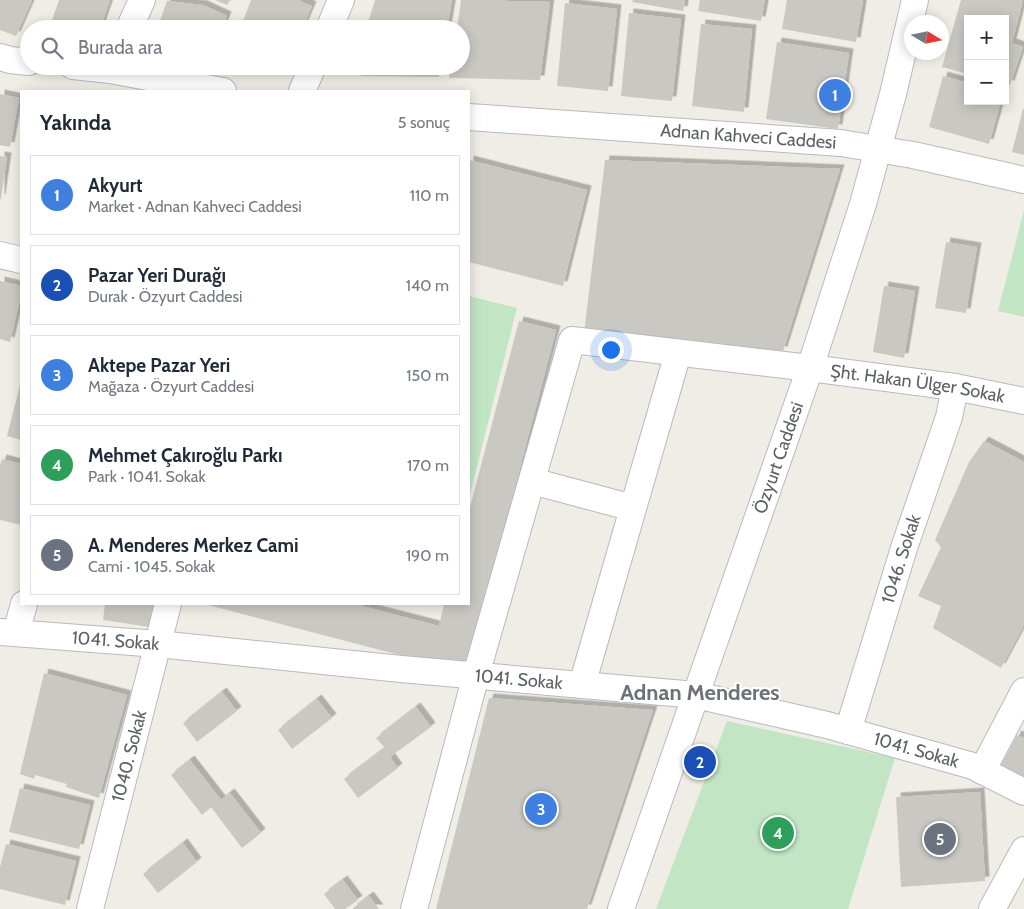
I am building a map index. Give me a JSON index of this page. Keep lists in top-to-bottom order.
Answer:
{
  "streets": {
    "street": [
      "Adnan Kahveci Caddesi",
      "Şht. Hakan Ülger Sokak",
      "Özyurt Caddesi",
      "1046. Sokak",
      "1041. Sokak",
      "1040. Sokak"
    ]
  },
  "crossings": [
    ["Adnan Kahveci Caddesi", "Özyurt Caddesi"],
    ["Şht. Hakan Ülger Sokak", "Özyurt Caddesi"],
    ["Şht. Hakan Ülger Sokak", "1046. Sokak"],
    ["Özyurt Caddesi", "1041. Sokak"],
    ["1046. Sokak", "1041. Sokak"],
    ["1041. Sokak", "1040. Sokak"]
  ],
  "districts": ["Adnan Menderes"],
  "north": "right",
  "page": {
    "map_buttons": ["+", "−"],
    "search": "Burada ara",
    "pins": [
      "1",
      "2",
      "3",
      "4",
      "5"
    ],
    "heading": ["Yakında", "5 sonuç"],
    "list": [
      {
        "mark": "1",
        "name": "Akyurt",
        "note": "Market · Adnan Kahveci Caddesi",
        "value": "110 m"
      },
      {
        "mark": "2",
        "name": "Pazar Yeri Durağı",
        "note": "Durak · Özyurt Caddesi",
        "value": "140 m"
      },
      {
        "mark": "3",
        "name": "Aktepe Pazar Yeri",
        "note": "Mağaza · Özyurt Caddesi",
        "value": "150 m"
      },
      {
        "mark": "4",
        "name": "Mehmet Çakıroğlu Parkı",
        "note": "Park · 1041. Sokak",
        "value": "170 m"
      },
      {
        "mark": "5",
        "name": "A. Menderes Merkez Cami",
        "note": "Cami · 1045. Sokak",
        "value": "190 m"
      }
    ]
  }
}
